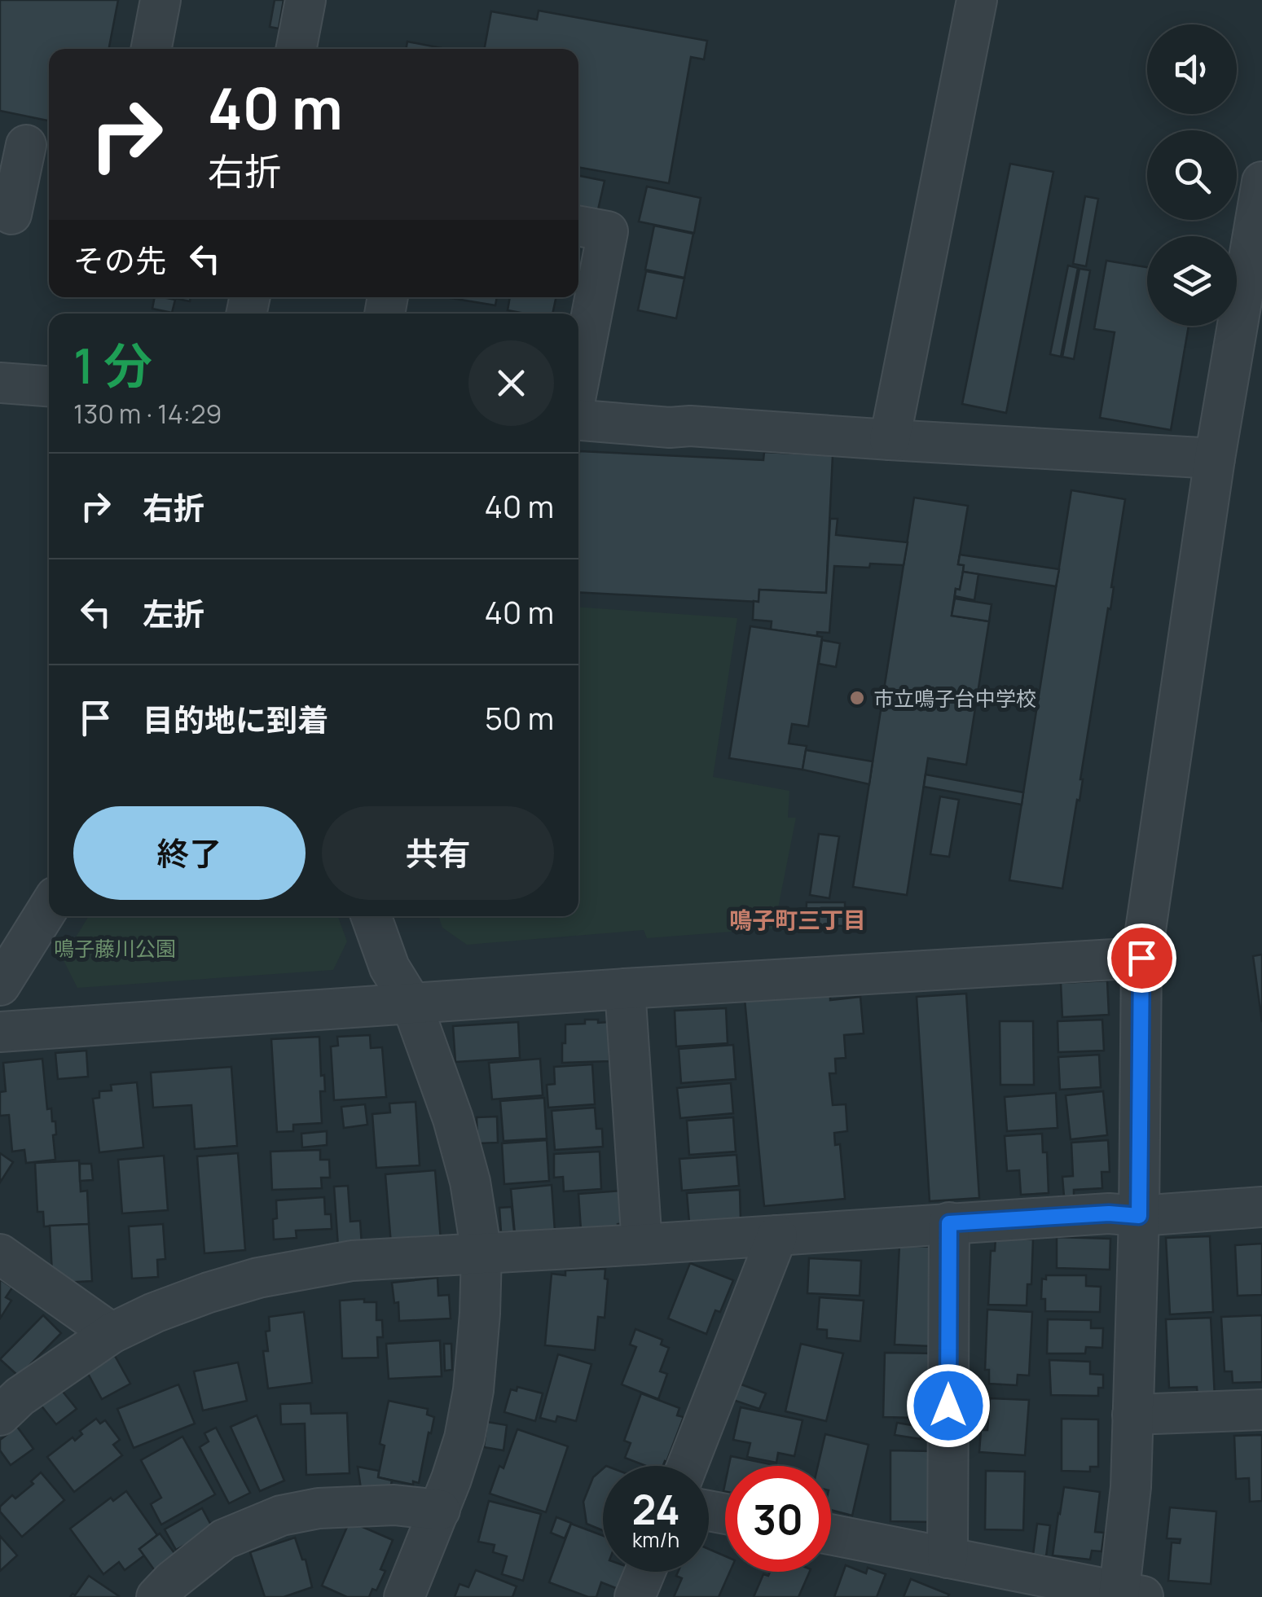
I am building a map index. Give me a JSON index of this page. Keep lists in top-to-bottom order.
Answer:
{
  "districts": ["鳴子町三丁目"],
  "parks": ["鳴子藤川公園"],
  "places": ["市立鳴子台中学校"],
  "page": {
    "turn": ["40 m", "右折"],
    "then": "その先",
    "heading": ["1 分", "130 m · 14:29"],
    "list": [
      {
        "name": "右折",
        "value": "40 m"
      },
      {
        "name": "左折",
        "value": "40 m"
      },
      {
        "name": "目的地に到着",
        "value": "50 m"
      }
    ],
    "buttons": ["終了", "共有"],
    "speed": "24 km/h",
    "limit": "30"
  }
}
